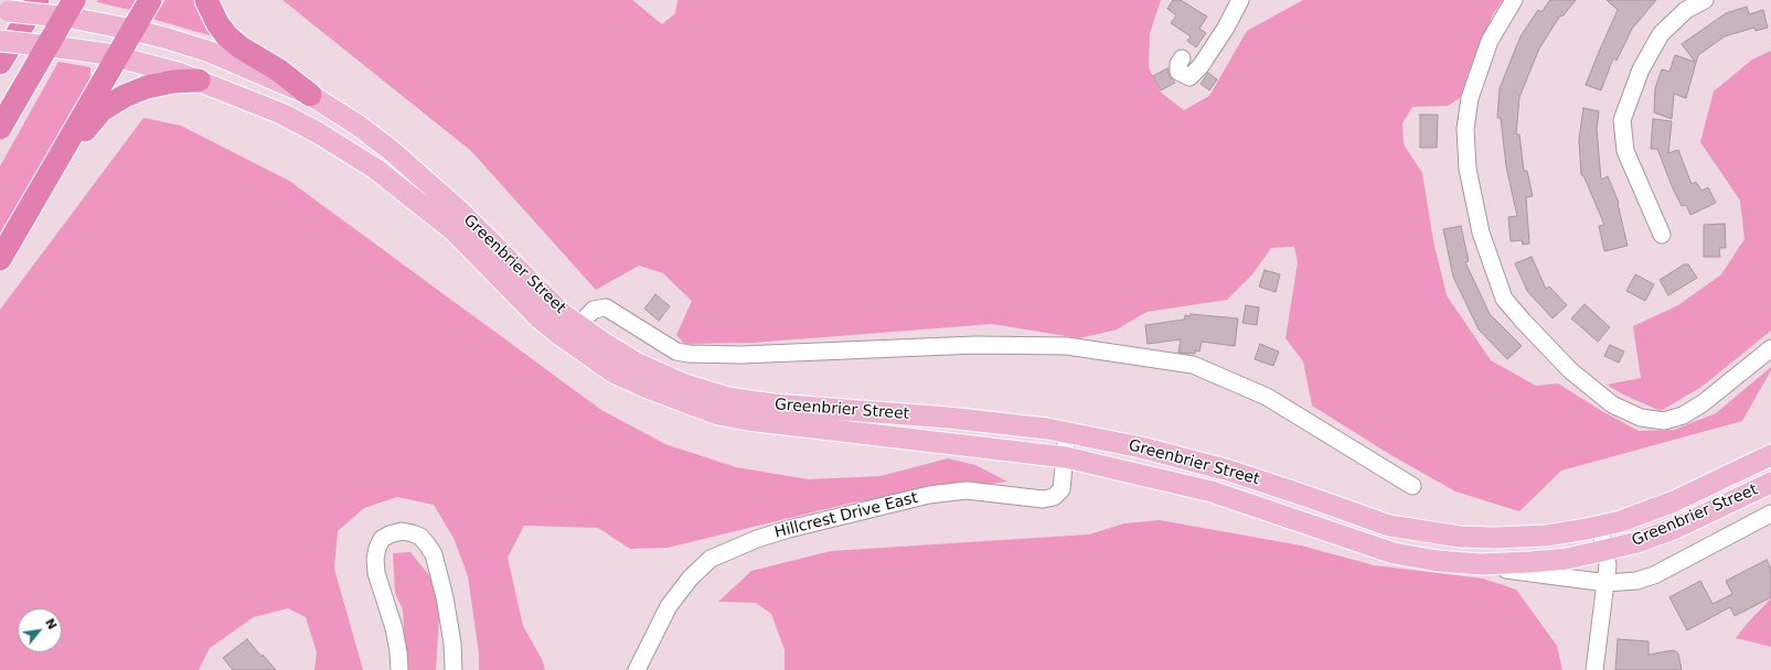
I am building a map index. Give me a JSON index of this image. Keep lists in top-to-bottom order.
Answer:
{
  "streets": {
    "main road": ["Greenbrier Street"],
    "street": ["Hillcrest Drive East"]
  },
  "crossings": [
    ["Greenbrier Street", "Hillcrest Drive East"]
  ],
  "north": "top right"
}
